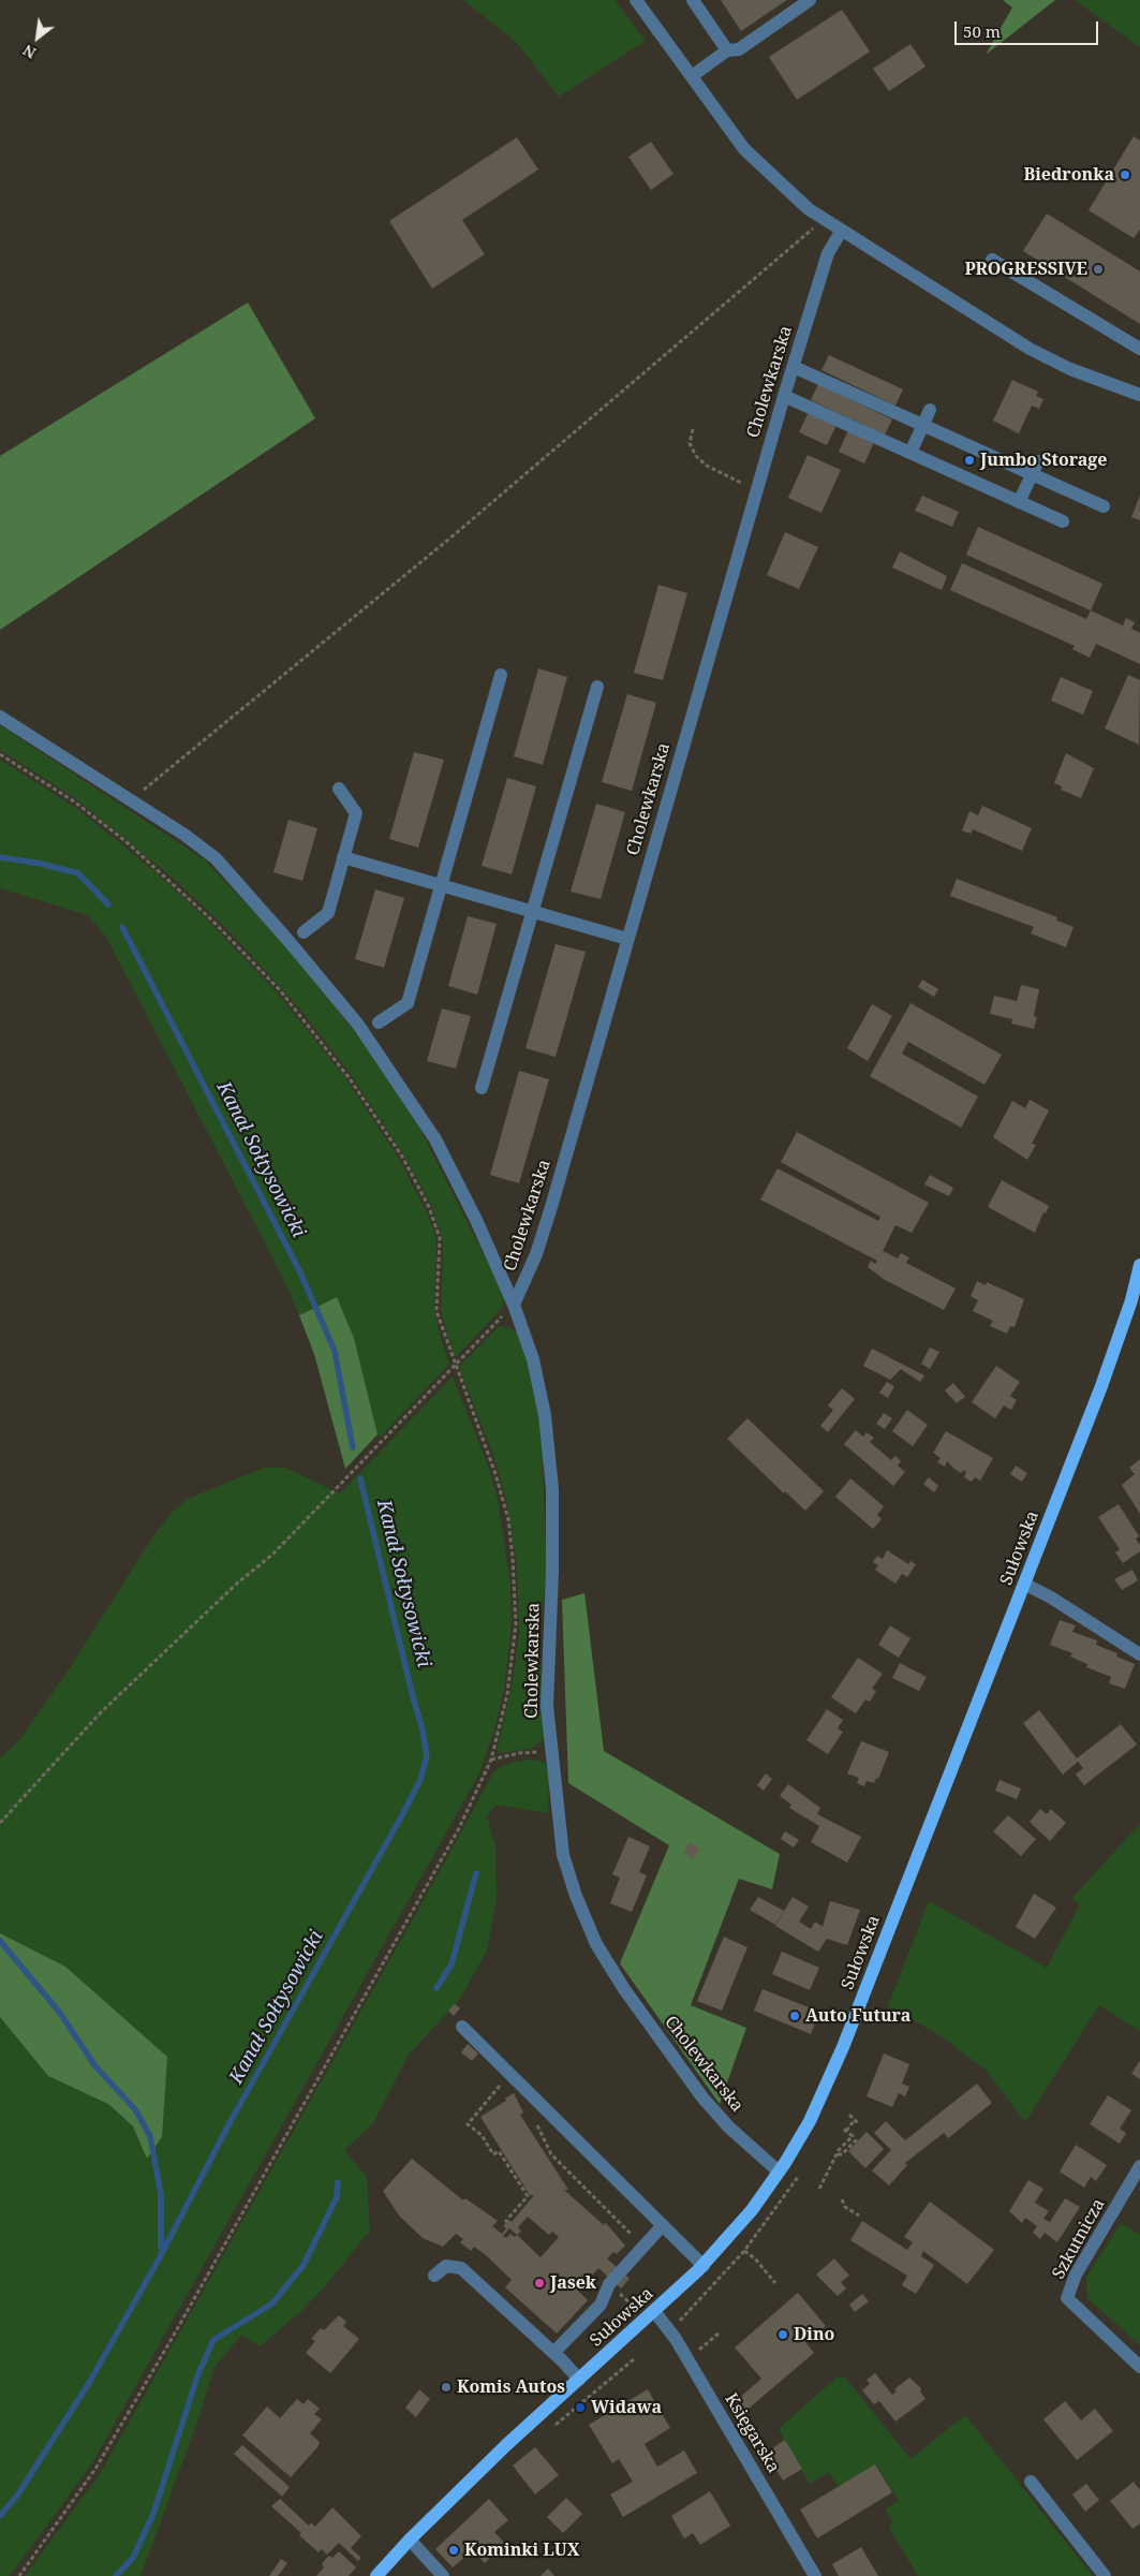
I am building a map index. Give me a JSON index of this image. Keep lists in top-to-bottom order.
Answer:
{
  "streets": {
    "main road": ["Sułowska"],
    "street": ["Cholewkarska", "Szkutnicza", "Księgarska"]
  },
  "crossings": [
    ["Cholewkarska", "Sułowska"],
    ["Sułowska", "Księgarska"]
  ],
  "water": ["Kanał Sołtysowicki"],
  "places": [
    "Biedronka",
    "PROGRESSIVE",
    "Jumbo Storage",
    "Auto Futura",
    "Jasek",
    "Dino",
    "Komis Autos",
    "Widawa",
    "Kominki LUX"
  ],
  "scale_bar": "50 m",
  "north": "bottom left"
}
